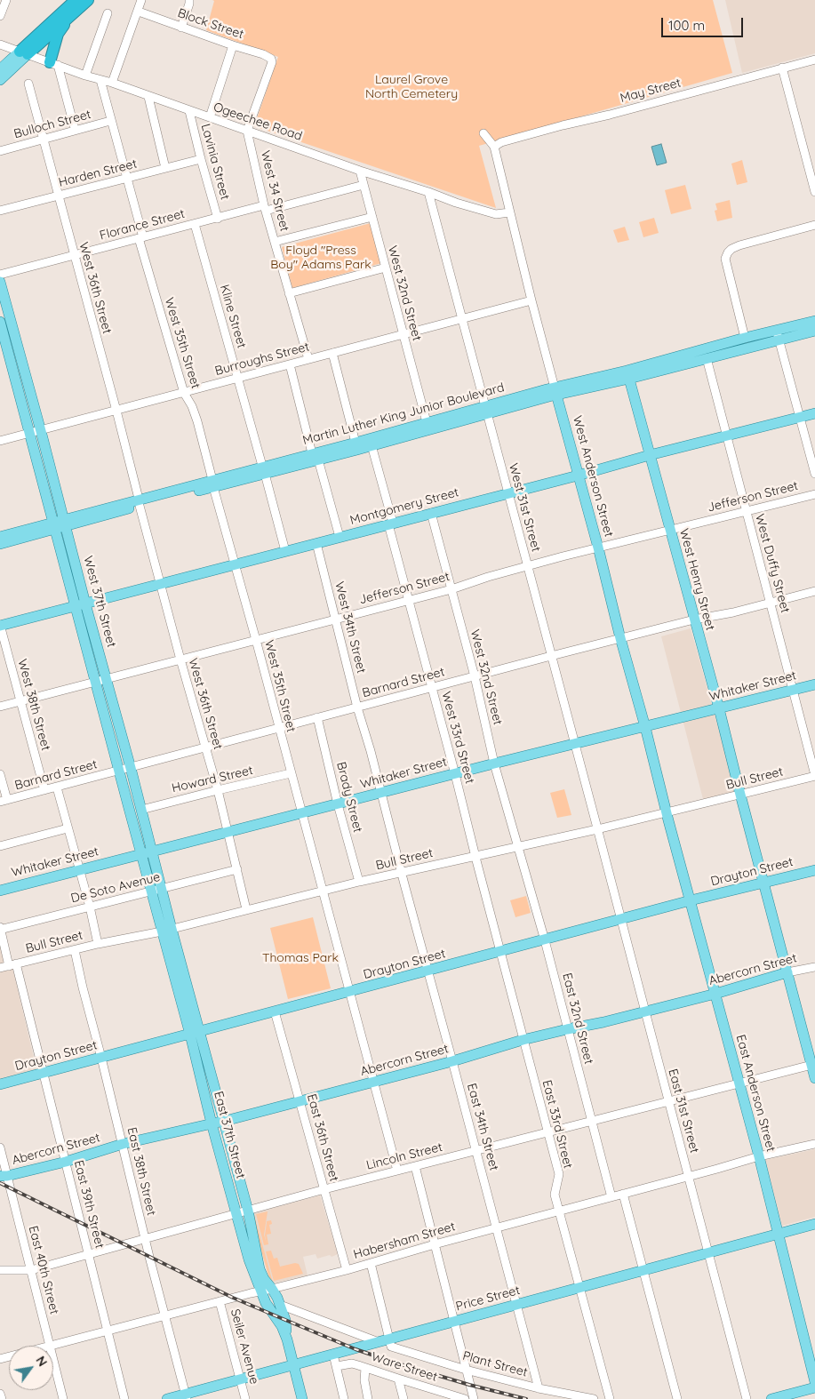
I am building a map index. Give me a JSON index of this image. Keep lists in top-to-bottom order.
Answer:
{
  "streets": {
    "main road": [
      "Martin Luther King Junior Boulevard",
      "West Anderson Street",
      "Montgomery Street",
      "West Henry Street",
      "West 37th Street",
      "Whitaker Street",
      "Drayton Street",
      "Abercorn Street",
      "East Anderson Street",
      "East 37th Street",
      "Price Street"
    ],
    "street": [
      "Block Street",
      "May Street",
      "Ogeechee Road",
      "Bulloch Street",
      "Lavinia Street",
      "Harden Street",
      "West 34 Street",
      "Florance Street",
      "West 36th Street",
      "West 32nd Street",
      "Kline Street",
      "West 35th Street",
      "Burroughs Street",
      "Jefferson Street",
      "West 31st Street",
      "West Duffy Street",
      "West 34th Street",
      "Barnard Street",
      "West 38th Street",
      "West 33rd Street",
      "Bull Street",
      "Howard Street",
      "Brady Street",
      "De Soto Avenue",
      "East 32nd Street",
      "East 31st Street",
      "East 33rd Street",
      "East 34th Street",
      "East 36th Street",
      "Lincoln Street",
      "East 38th Street",
      "East 39th Street",
      "Habersham Street",
      "East 40th Street",
      "Seiler Avenue",
      "Plant Street",
      "Ware Street"
    ]
  },
  "crossings": [
    ["Block Street", "Ogeechee Road"],
    ["Block Street", "West 34 Street"],
    ["May Street", "West Anderson Street"],
    ["Ogeechee Road", "Lavinia Street"],
    ["Ogeechee Road", "West 34 Street"],
    ["Ogeechee Road", "West 32nd Street"],
    ["Ogeechee Road", "West 35th Street"],
    ["Ogeechee Road", "West Anderson Street"],
    ["Ogeechee Road", "West 31st Street"],
    ["Bulloch Street", "West 36th Street"],
    ["Bulloch Street", "West 35th Street"],
    ["Lavinia Street", "Harden Street"],
    ["Lavinia Street", "Florance Street"],
    ["Harden Street", "West 36th Street"],
    ["Harden Street", "West 35th Street"],
    ["West 34 Street", "Florance Street"],
    ["West 34 Street", "Burroughs Street"],
    ["Florance Street", "West 36th Street"],
    ["Florance Street", "West 32nd Street"],
    ["Florance Street", "Kline Street"],
    ["Florance Street", "West 35th Street"],
    ["West 36th Street", "Burroughs Street"],
    ["West 36th Street", "Martin Luther King Junior Boulevard"],
    ["West 36th Street", "Jefferson Street"],
    ["West 36th Street", "Montgomery Street"],
    ["West 36th Street", "Barnard Street"],
    ["West 36th Street", "Whitaker Street"],
    ["West 36th Street", "Bull Street"],
    ["West 36th Street", "Howard Street"],
    ["West 36th Street", "De Soto Avenue"],
    ["West 32nd Street", "Burroughs Street"],
    ["West 32nd Street", "Martin Luther King Junior Boulevard"],
    ["West 32nd Street", "Jefferson Street"],
    ["West 32nd Street", "Montgomery Street"],
    ["West 32nd Street", "Barnard Street"],
    ["West 32nd Street", "Whitaker Street"],
    ["West 32nd Street", "Bull Street"],
    ["West 32nd Street", "East 32nd Street"],
    ["Kline Street", "Burroughs Street"],
    ["Kline Street", "Martin Luther King Junior Boulevard"],
    ["Kline Street", "Montgomery Street"],
    ["West 35th Street", "Burroughs Street"],
    ["West 35th Street", "Martin Luther King Junior Boulevard"],
    ["West 35th Street", "Jefferson Street"],
    ["West 35th Street", "Montgomery Street"],
    ["West 35th Street", "Barnard Street"],
    ["West 35th Street", "Whitaker Street"],
    ["West 35th Street", "Bull Street"],
    ["West 35th Street", "Howard Street"],
    ["West 35th Street", "Drayton Street"],
    ["West 35th Street", "Abercorn Street"],
    ["West 35th Street", "Lincoln Street"],
    ["Burroughs Street", "West Anderson Street"],
    ["Burroughs Street", "West 31st Street"],
    ["Burroughs Street", "West 37th Street"],
    ["Martin Luther King Junior Boulevard", "West Anderson Street"],
    ["Martin Luther King Junior Boulevard", "West 31st Street"],
    ["Martin Luther King Junior Boulevard", "West Duffy Street"],
    ["Martin Luther King Junior Boulevard", "West Henry Street"],
    ["Martin Luther King Junior Boulevard", "West 37th Street"],
    ["Martin Luther King Junior Boulevard", "West 33rd Street"],
    ["West Anderson Street", "Jefferson Street"],
    ["West Anderson Street", "Montgomery Street"],
    ["West Anderson Street", "Barnard Street"],
    ["West Anderson Street", "Whitaker Street"],
    ["West Anderson Street", "Bull Street"],
    ["West Anderson Street", "East Anderson Street"],
    ["Jefferson Street", "West 31st Street"],
    ["Jefferson Street", "West Duffy Street"],
    ["Jefferson Street", "West Henry Street"],
    ["Jefferson Street", "West 37th Street"],
    ["Jefferson Street", "West 34th Street"],
    ["Jefferson Street", "West 38th Street"],
    ["Jefferson Street", "West 33rd Street"],
    ["Montgomery Street", "West 31st Street"],
    ["Montgomery Street", "West Duffy Street"],
    ["Montgomery Street", "West Henry Street"],
    ["Montgomery Street", "West 37th Street"],
    ["Montgomery Street", "West 34th Street"],
    ["Montgomery Street", "West 38th Street"],
    ["Montgomery Street", "West 33rd Street"],
    ["West 31st Street", "Barnard Street"],
    ["West 31st Street", "Whitaker Street"],
    ["West 31st Street", "Bull Street"],
    ["West 31st Street", "East 31st Street"],
    ["West Duffy Street", "Barnard Street"],
    ["West Duffy Street", "Whitaker Street"],
    ["West Duffy Street", "Bull Street"],
    ["West Henry Street", "Barnard Street"],
    ["West Henry Street", "Whitaker Street"],
    ["West Henry Street", "Bull Street"],
    ["West Henry Street", "Drayton Street"],
    ["West Henry Street", "Abercorn Street"],
    ["West Henry Street", "Lincoln Street"],
    ["West 37th Street", "Barnard Street"],
    ["West 37th Street", "Whitaker Street"],
    ["West 37th Street", "Bull Street"],
    ["West 37th Street", "Howard Street"],
    ["West 37th Street", "De Soto Avenue"],
    ["West 37th Street", "East 37th Street"],
    ["West 34th Street", "Barnard Street"],
    ["West 34th Street", "Whitaker Street"],
    ["West 34th Street", "Bull Street"],
    ["West 34th Street", "East 34th Street"],
    ["Barnard Street", "West 38th Street"],
    ["Barnard Street", "West 33rd Street"],
    ["Barnard Street", "Brady Street"],
    ["Whitaker Street", "West 33rd Street"],
    ["Whitaker Street", "Brady Street"],
    ["West 33rd Street", "Bull Street"],
    ["West 33rd Street", "East 33rd Street"],
    ["Bull Street", "Brady Street"],
    ["Bull Street", "East 32nd Street"],
    ["Bull Street", "East Anderson Street"],
    ["Bull Street", "East 31st Street"],
    ["Bull Street", "East 33rd Street"],
    ["Bull Street", "East 34th Street"],
    ["Bull Street", "East 37th Street"],
    ["Bull Street", "East 38th Street"],
    ["Bull Street", "East 39th Street"],
    ["Drayton Street", "East 32nd Street"],
    ["Drayton Street", "East Anderson Street"],
    ["Drayton Street", "East 31st Street"],
    ["Drayton Street", "East 33rd Street"],
    ["Drayton Street", "East 34th Street"],
    ["Drayton Street", "East 37th Street"],
    ["Drayton Street", "East 36th Street"],
    ["Drayton Street", "East 38th Street"],
    ["Drayton Street", "East 39th Street"],
    ["De Soto Avenue", "East 39th Street"],
    ["Abercorn Street", "East 32nd Street"],
    ["Abercorn Street", "East Anderson Street"],
    ["Abercorn Street", "East 31st Street"],
    ["Abercorn Street", "East 33rd Street"],
    ["Abercorn Street", "East 34th Street"],
    ["Abercorn Street", "East 37th Street"],
    ["Abercorn Street", "East 36th Street"],
    ["Abercorn Street", "East 38th Street"],
    ["Abercorn Street", "East 39th Street"],
    ["Abercorn Street", "East 40th Street"],
    ["East 32nd Street", "Lincoln Street"],
    ["East 32nd Street", "Habersham Street"],
    ["East Anderson Street", "Lincoln Street"],
    ["East Anderson Street", "Habersham Street"],
    ["East Anderson Street", "Price Street"],
    ["East 31st Street", "Lincoln Street"],
    ["East 31st Street", "Habersham Street"],
    ["East 31st Street", "Price Street"],
    ["East 33rd Street", "Lincoln Street"],
    ["East 33rd Street", "Habersham Street"],
    ["East 33rd Street", "Price Street"],
    ["East 34th Street", "Lincoln Street"],
    ["East 34th Street", "Habersham Street"],
    ["East 34th Street", "Price Street"],
    ["East 34th Street", "Plant Street"],
    ["East 37th Street", "Lincoln Street"],
    ["East 37th Street", "Habersham Street"],
    ["East 37th Street", "Price Street"],
    ["East 36th Street", "Lincoln Street"],
    ["East 36th Street", "Habersham Street"],
    ["Lincoln Street", "East 38th Street"],
    ["Lincoln Street", "East 39th Street"],
    ["Lincoln Street", "East 40th Street"],
    ["East 38th Street", "Habersham Street"],
    ["East 38th Street", "Price Street"],
    ["East 39th Street", "Habersham Street"],
    ["Habersham Street", "East 40th Street"],
    ["Habersham Street", "Seiler Avenue"],
    ["Price Street", "Seiler Avenue"],
    ["Price Street", "Plant Street"]
  ],
  "parks": ["Laurel Grove North Cemetery", "Floyd \"Press Boy\" Adams Park", "Thomas Park"],
  "scale_bar": "100 m",
  "north": "top right"
}
